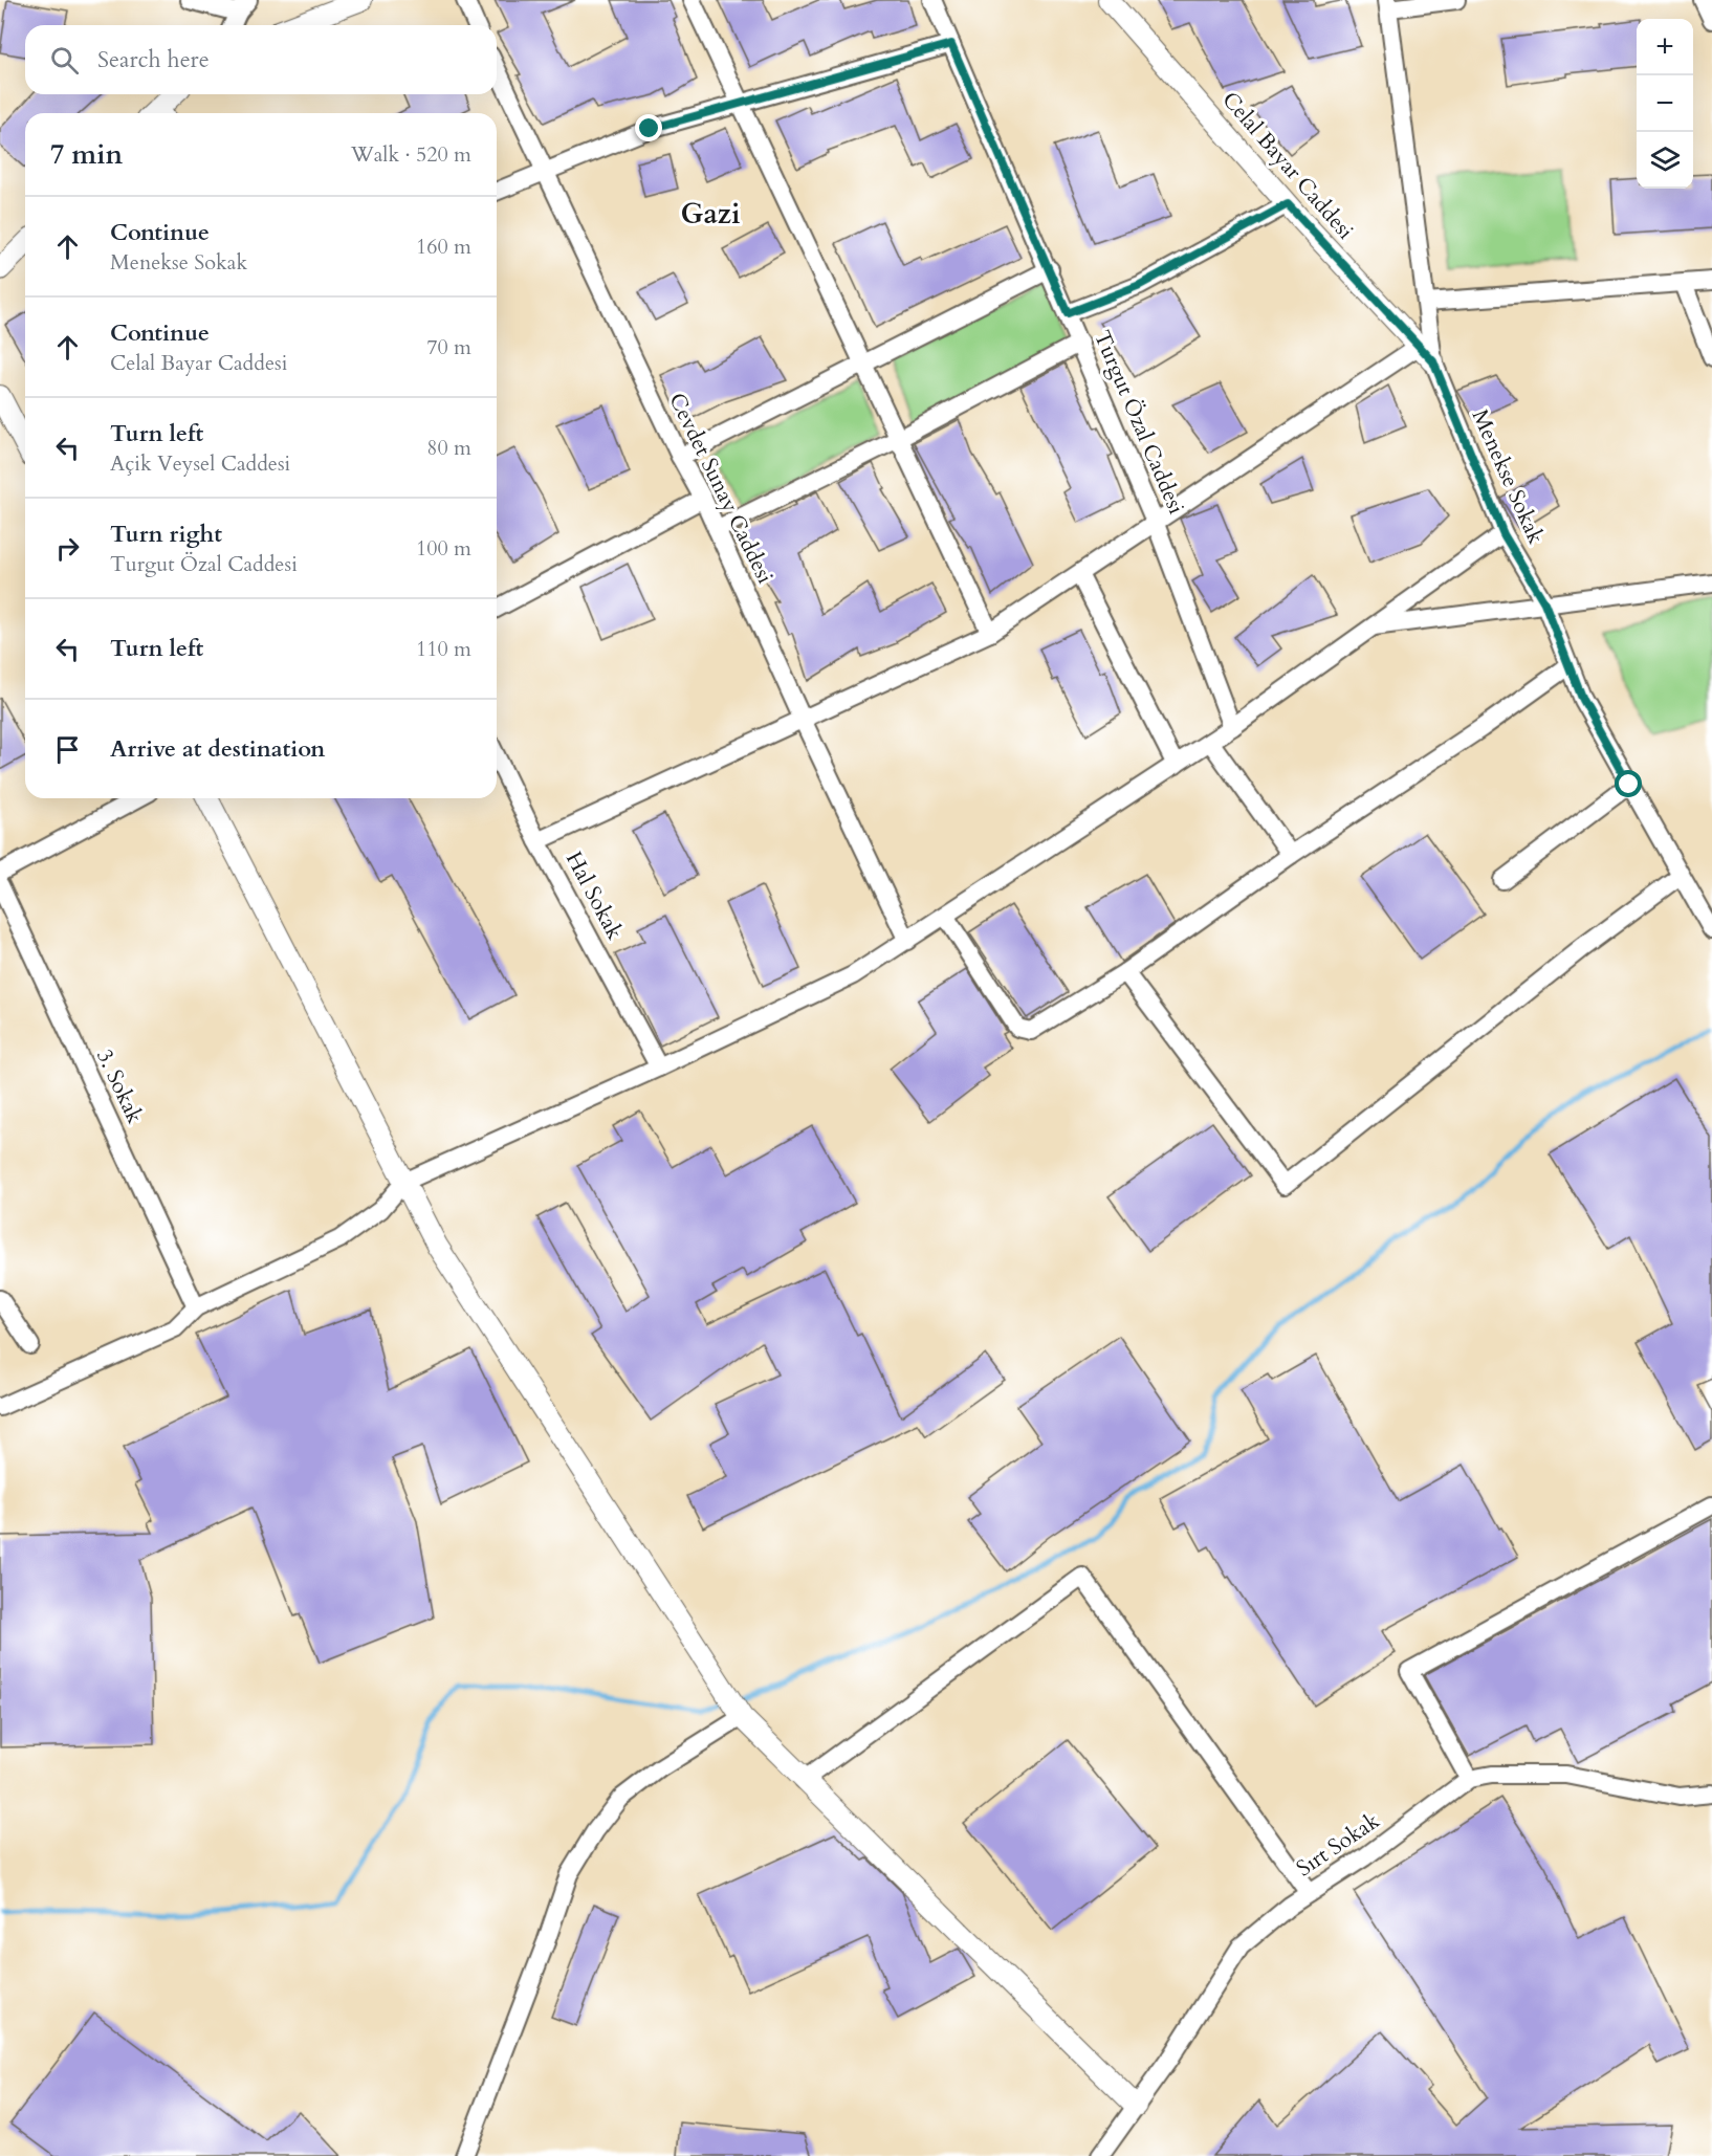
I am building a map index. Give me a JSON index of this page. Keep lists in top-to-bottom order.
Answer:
{
  "streets": {
    "street": [
      "Celal Bayar Caddesi",
      "Turgut Özal Caddesi",
      "Menekse Sokak",
      "Cevdet Sunay Caddesi",
      "Hal Sokak",
      "3. Sokak",
      "Sırt Sokak"
    ]
  },
  "crossings": [
    ["Celal Bayar Caddesi", "Menekse Sokak"]
  ],
  "districts": ["Gazi"],
  "page": {
    "map_buttons": ["+", "−"],
    "search": "Search here",
    "heading": ["7 min", "Walk · 520 m"],
    "list": [
      ["Continue", "Menekse Sokak", "160 m"],
      ["Continue", "Celal Bayar Caddesi", "70 m"],
      ["Turn left", "Açik Veysel Caddesi", "80 m"],
      ["Turn right", "Turgut Özal Caddesi", "100 m"],
      ["Turn left", "110 m"],
      "Arrive at destination"
    ]
  }
}
